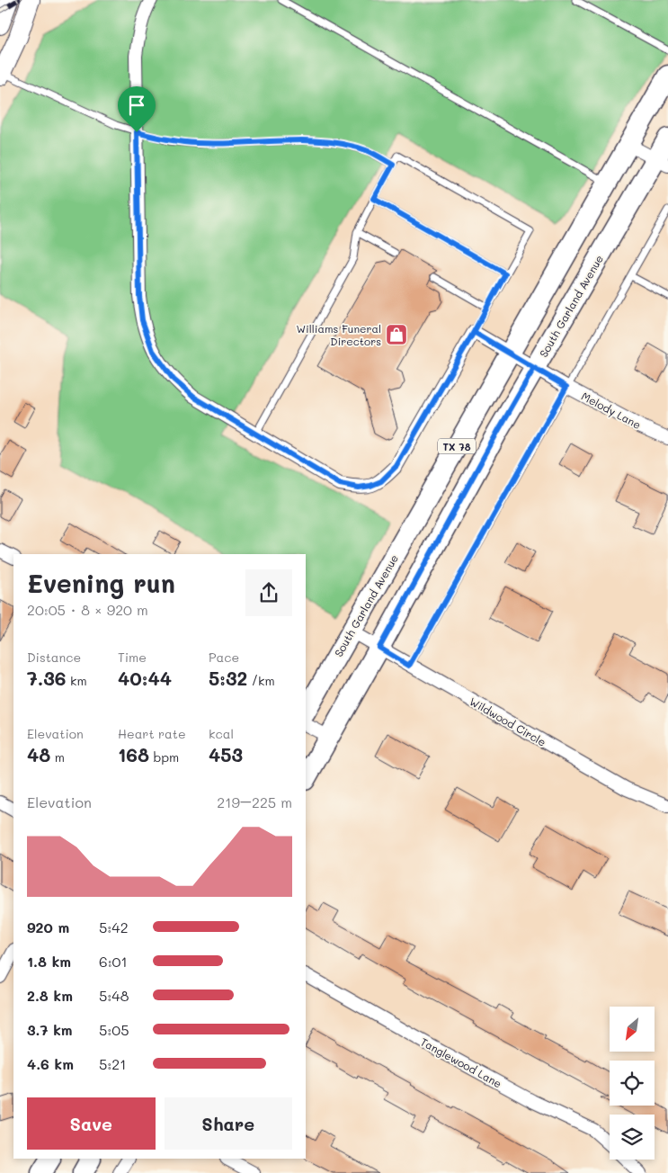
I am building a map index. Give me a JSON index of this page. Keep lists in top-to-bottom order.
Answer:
{
  "streets": {
    "main road": ["South Garland Avenue", "TX 78"],
    "street": ["Melody Lane", "Wildwood Circle", "Tanglewood Lane"]
  },
  "crossings": [
    ["South Garland Avenue", "Melody Lane"],
    ["South Garland Avenue", "Wildwood Circle"]
  ],
  "places": {
    "shop": ["Williams Funeral Directors"]
  },
  "north": "bottom left",
  "page": {
    "heading": ["Evening run", "20:05 · 8 × 920 m"],
    "stats": [
      ["Distance", "7.36 km"],
      ["Time", "40:44"],
      ["Pace", "5:32 /km"],
      ["Elevation", "48 m"],
      ["Heart rate", "168 bpm"],
      ["kcal", "453"]
    ],
    "chart": ["Elevation", "219–225 m"],
    "list": [
      {
        "name": "920 m",
        "note": "5:42"
      },
      {
        "name": "1.8 km",
        "note": "6:01"
      },
      {
        "name": "2.8 km",
        "note": "5:48"
      },
      {
        "name": "3.7 km",
        "note": "5:05"
      },
      {
        "name": "4.6 km",
        "note": "5:21"
      }
    ],
    "buttons": ["Save", "Share"]
  }
}
